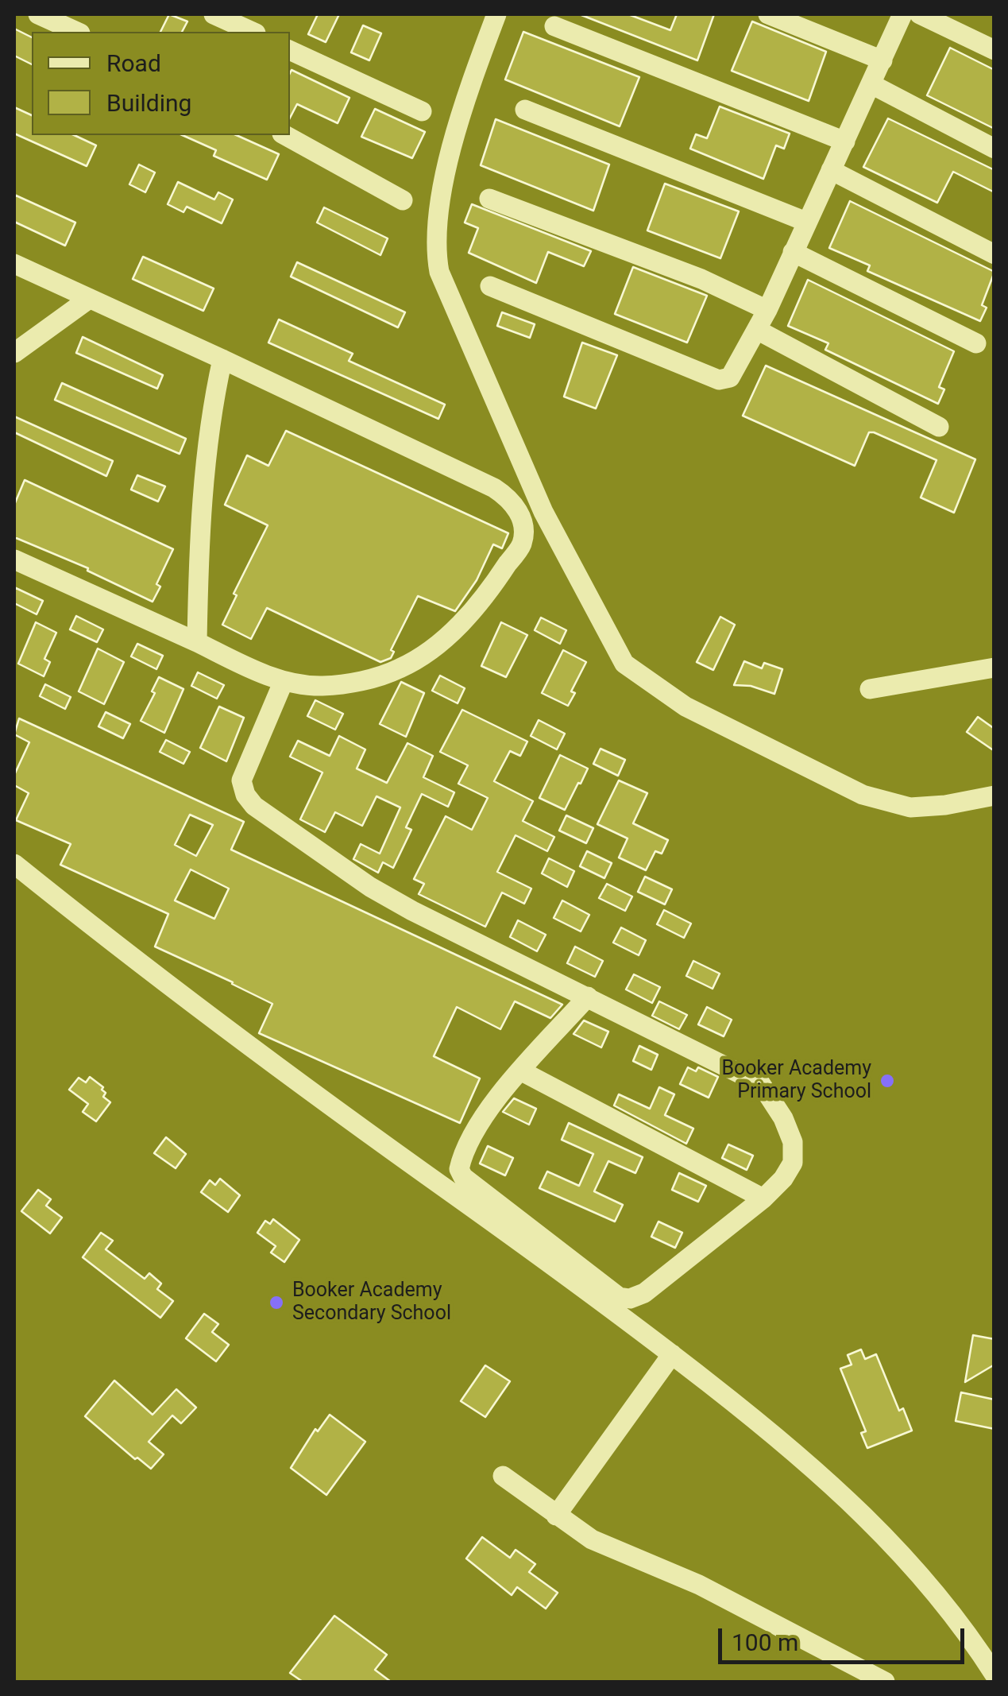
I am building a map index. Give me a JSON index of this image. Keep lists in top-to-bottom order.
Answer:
{
  "places": ["Booker Academy Primary School", "Booker Academy Secondary School"],
  "legend": ["Road", "Building"],
  "scale_bar": "100 m"
}
